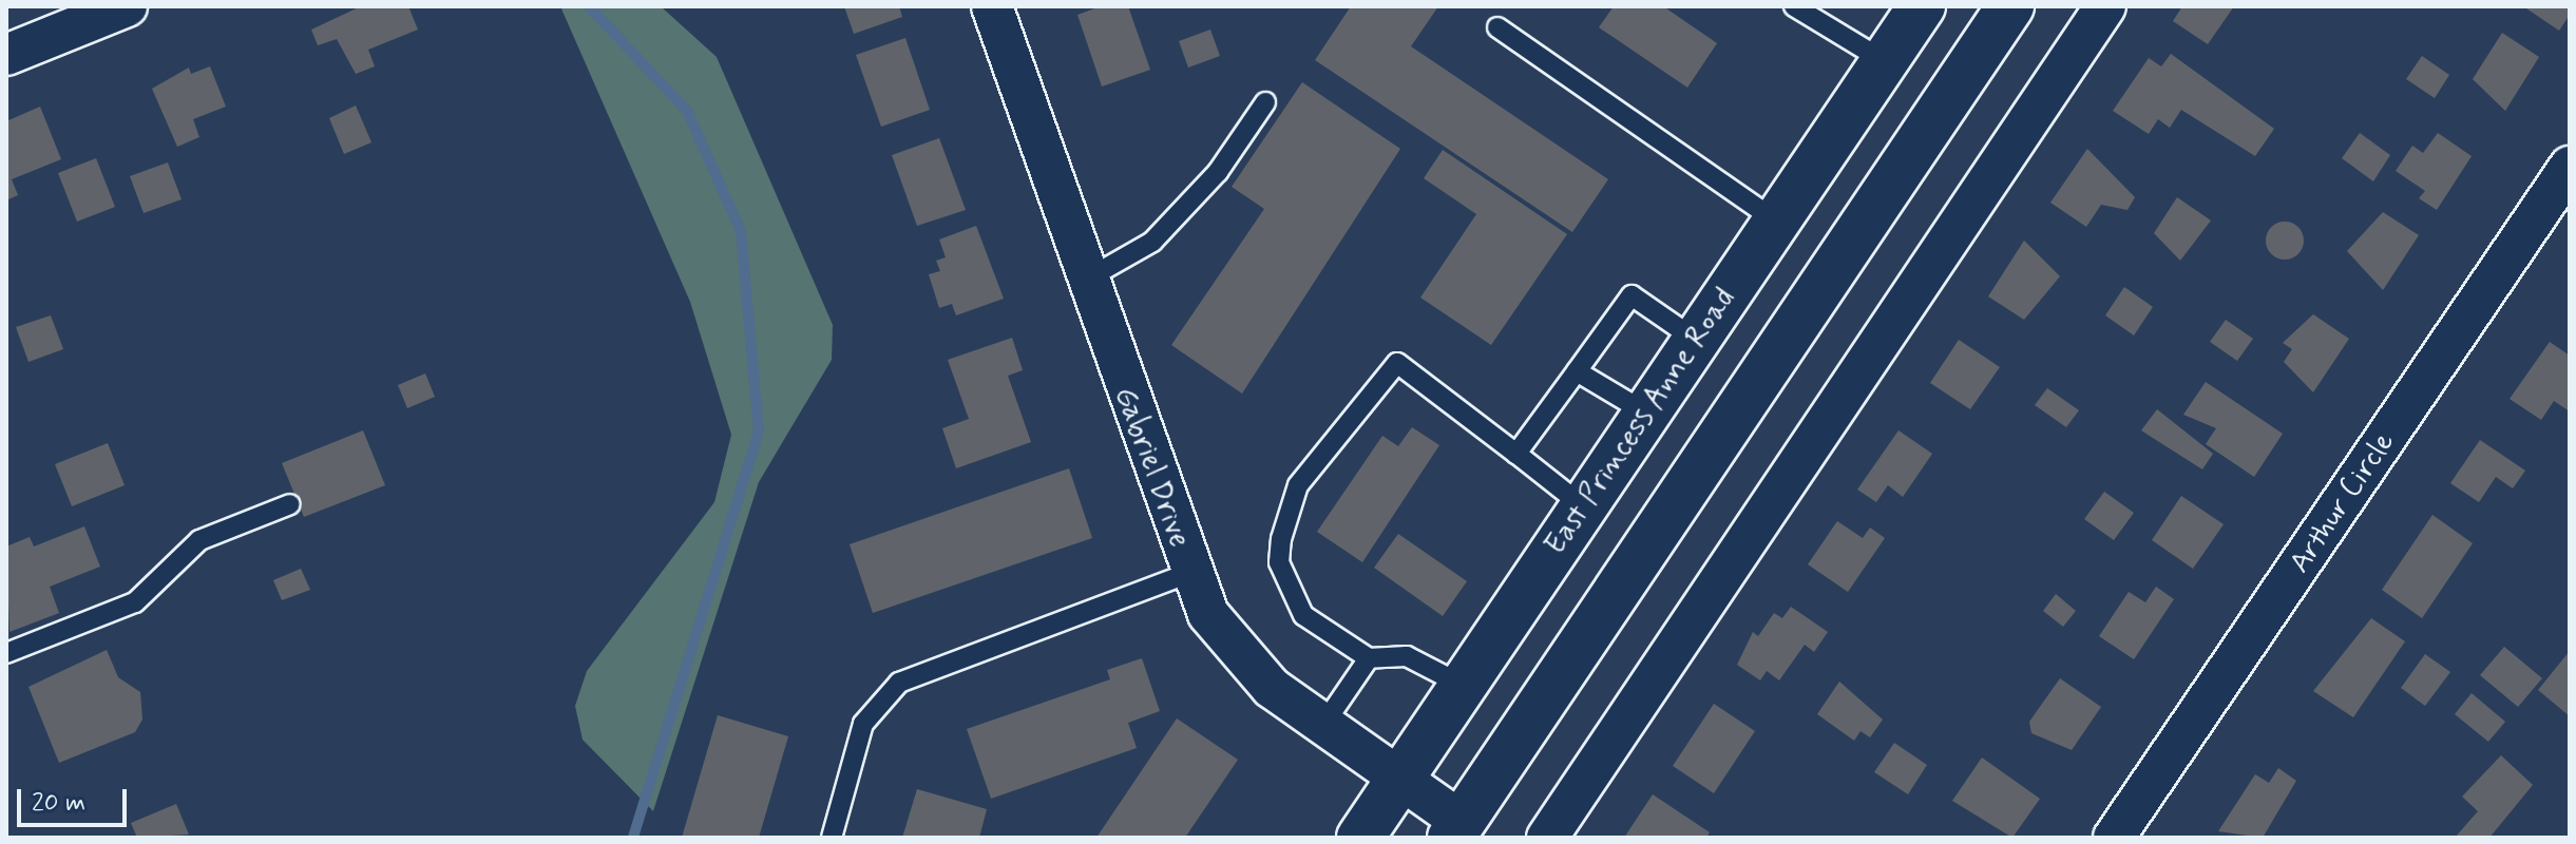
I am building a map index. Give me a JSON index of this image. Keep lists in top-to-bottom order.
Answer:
{
  "streets": {
    "main road": ["East Princess Anne Road"],
    "street": ["Gabriel Drive", "Arthur Circle"]
  },
  "crossings": [
    ["East Princess Anne Road", "Gabriel Drive"]
  ],
  "scale_bar": "20 m"
}
